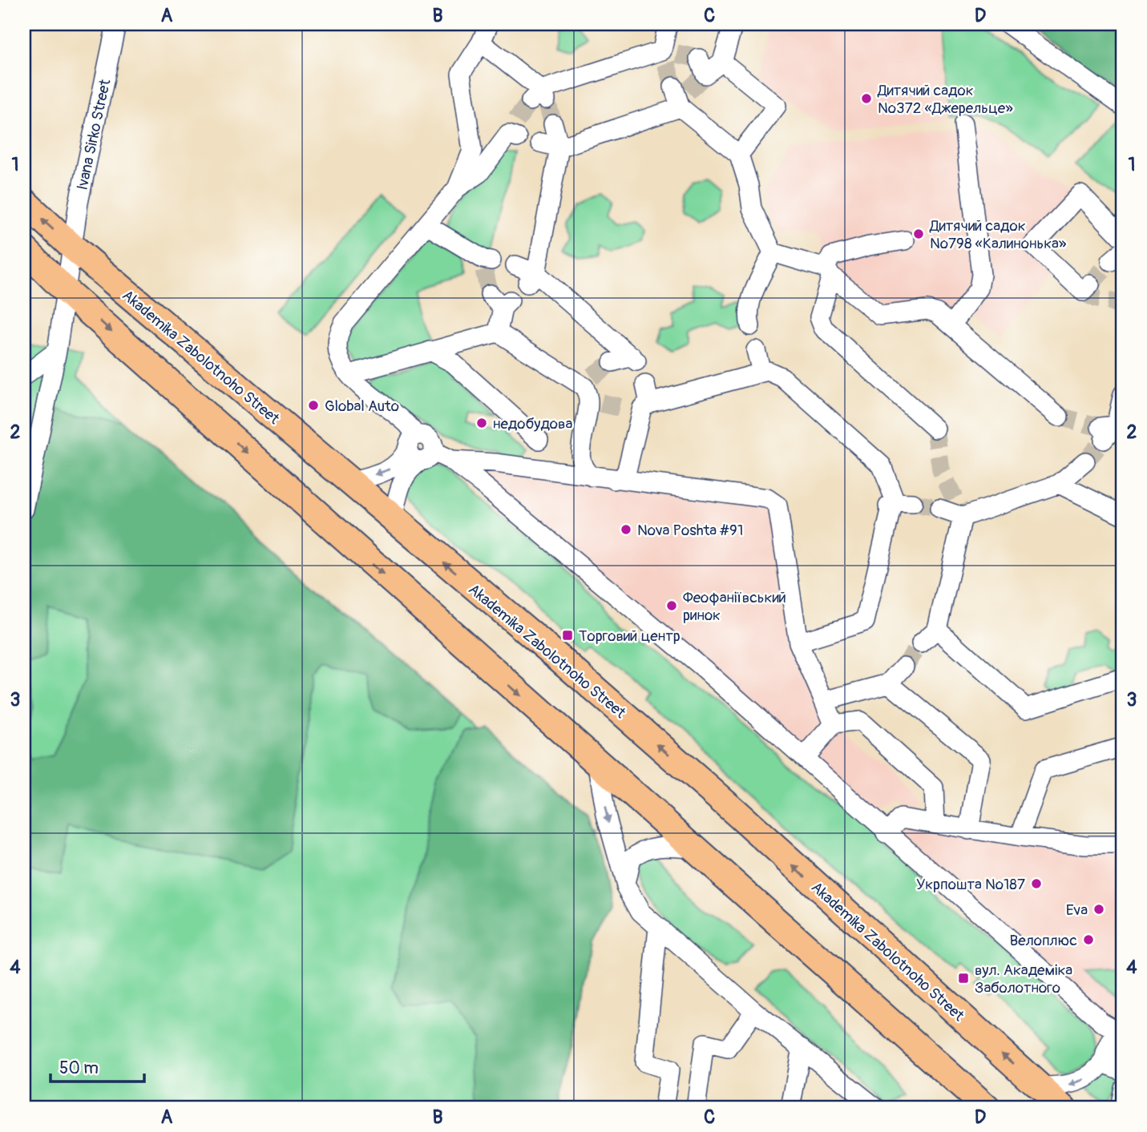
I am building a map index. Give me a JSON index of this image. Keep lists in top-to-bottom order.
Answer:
{
  "streets": {
    "highway": ["Akademika Zabolotnoho Street"],
    "street": ["Ivana Sirko Street"]
  },
  "crossings": [
    ["Ivana Sirko Street", "Akademika Zabolotnoho Street"]
  ],
  "places": {
    "other": [
      "Дитячий садок №372 «Джерельце»",
      "Дитячий садок №798 «Калинонька»",
      "Global Auto",
      "недобудова",
      "Nova Poshta #91",
      "Феофаніївський ринок",
      "Укрпошта №187",
      "Eva",
      "Велоплюс"
    ],
    "transit": ["Торговий центр", "вул. Академіка Заболотного"]
  },
  "scale_bar": "50 m",
  "grid": {
    "columns": [
      "A",
      "B",
      "C",
      "D"
    ],
    "rows": [
      "1",
      "2",
      "3",
      "4"
    ]
  }
}
